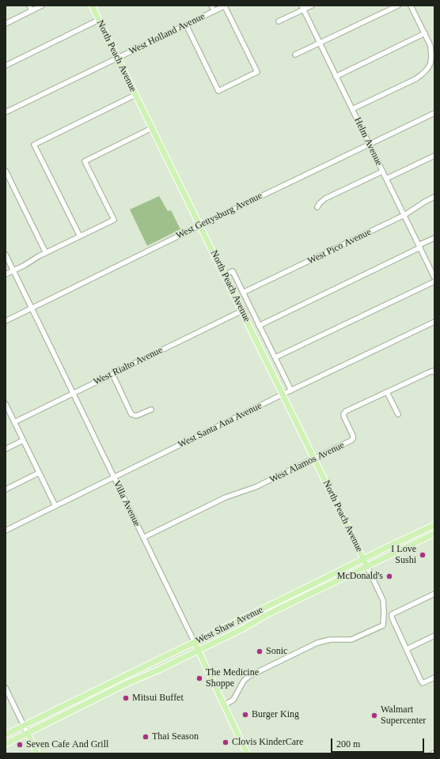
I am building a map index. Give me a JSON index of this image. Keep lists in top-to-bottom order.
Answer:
{
  "streets": {
    "main road": ["North Peach Avenue", "Villa Avenue", "West Shaw Avenue"],
    "street": [
      "West Holland Avenue",
      "Helm Avenue",
      "West Gettysburg Avenue",
      "West Pico Avenue",
      "West Rialto Avenue",
      "West Santa Ana Avenue",
      "West Alamos Avenue"
    ]
  },
  "crossings": [
    ["West Holland Avenue", "North Peach Avenue"],
    ["North Peach Avenue", "West Gettysburg Avenue"],
    ["North Peach Avenue", "West Rialto Avenue"],
    ["North Peach Avenue", "West Santa Ana Avenue"],
    ["North Peach Avenue", "West Alamos Avenue"],
    ["North Peach Avenue", "West Shaw Avenue"],
    ["Helm Avenue", "West Gettysburg Avenue"],
    ["Helm Avenue", "West Pico Avenue"],
    ["West Gettysburg Avenue", "Villa Avenue"],
    ["West Rialto Avenue", "Villa Avenue"],
    ["West Santa Ana Avenue", "Villa Avenue"],
    ["West Alamos Avenue", "Villa Avenue"],
    ["Villa Avenue", "West Shaw Avenue"]
  ],
  "places": [
    "I Love Sushi",
    "McDonald's",
    "Sonic",
    "The Medicine Shoppe",
    "Mitsui Buffet",
    "Burger King",
    "Walmart Supercenter",
    "Thai Season",
    "Clovis KinderCare",
    "Seven Cafe And Grill"
  ],
  "scale_bar": "200 m"
}
